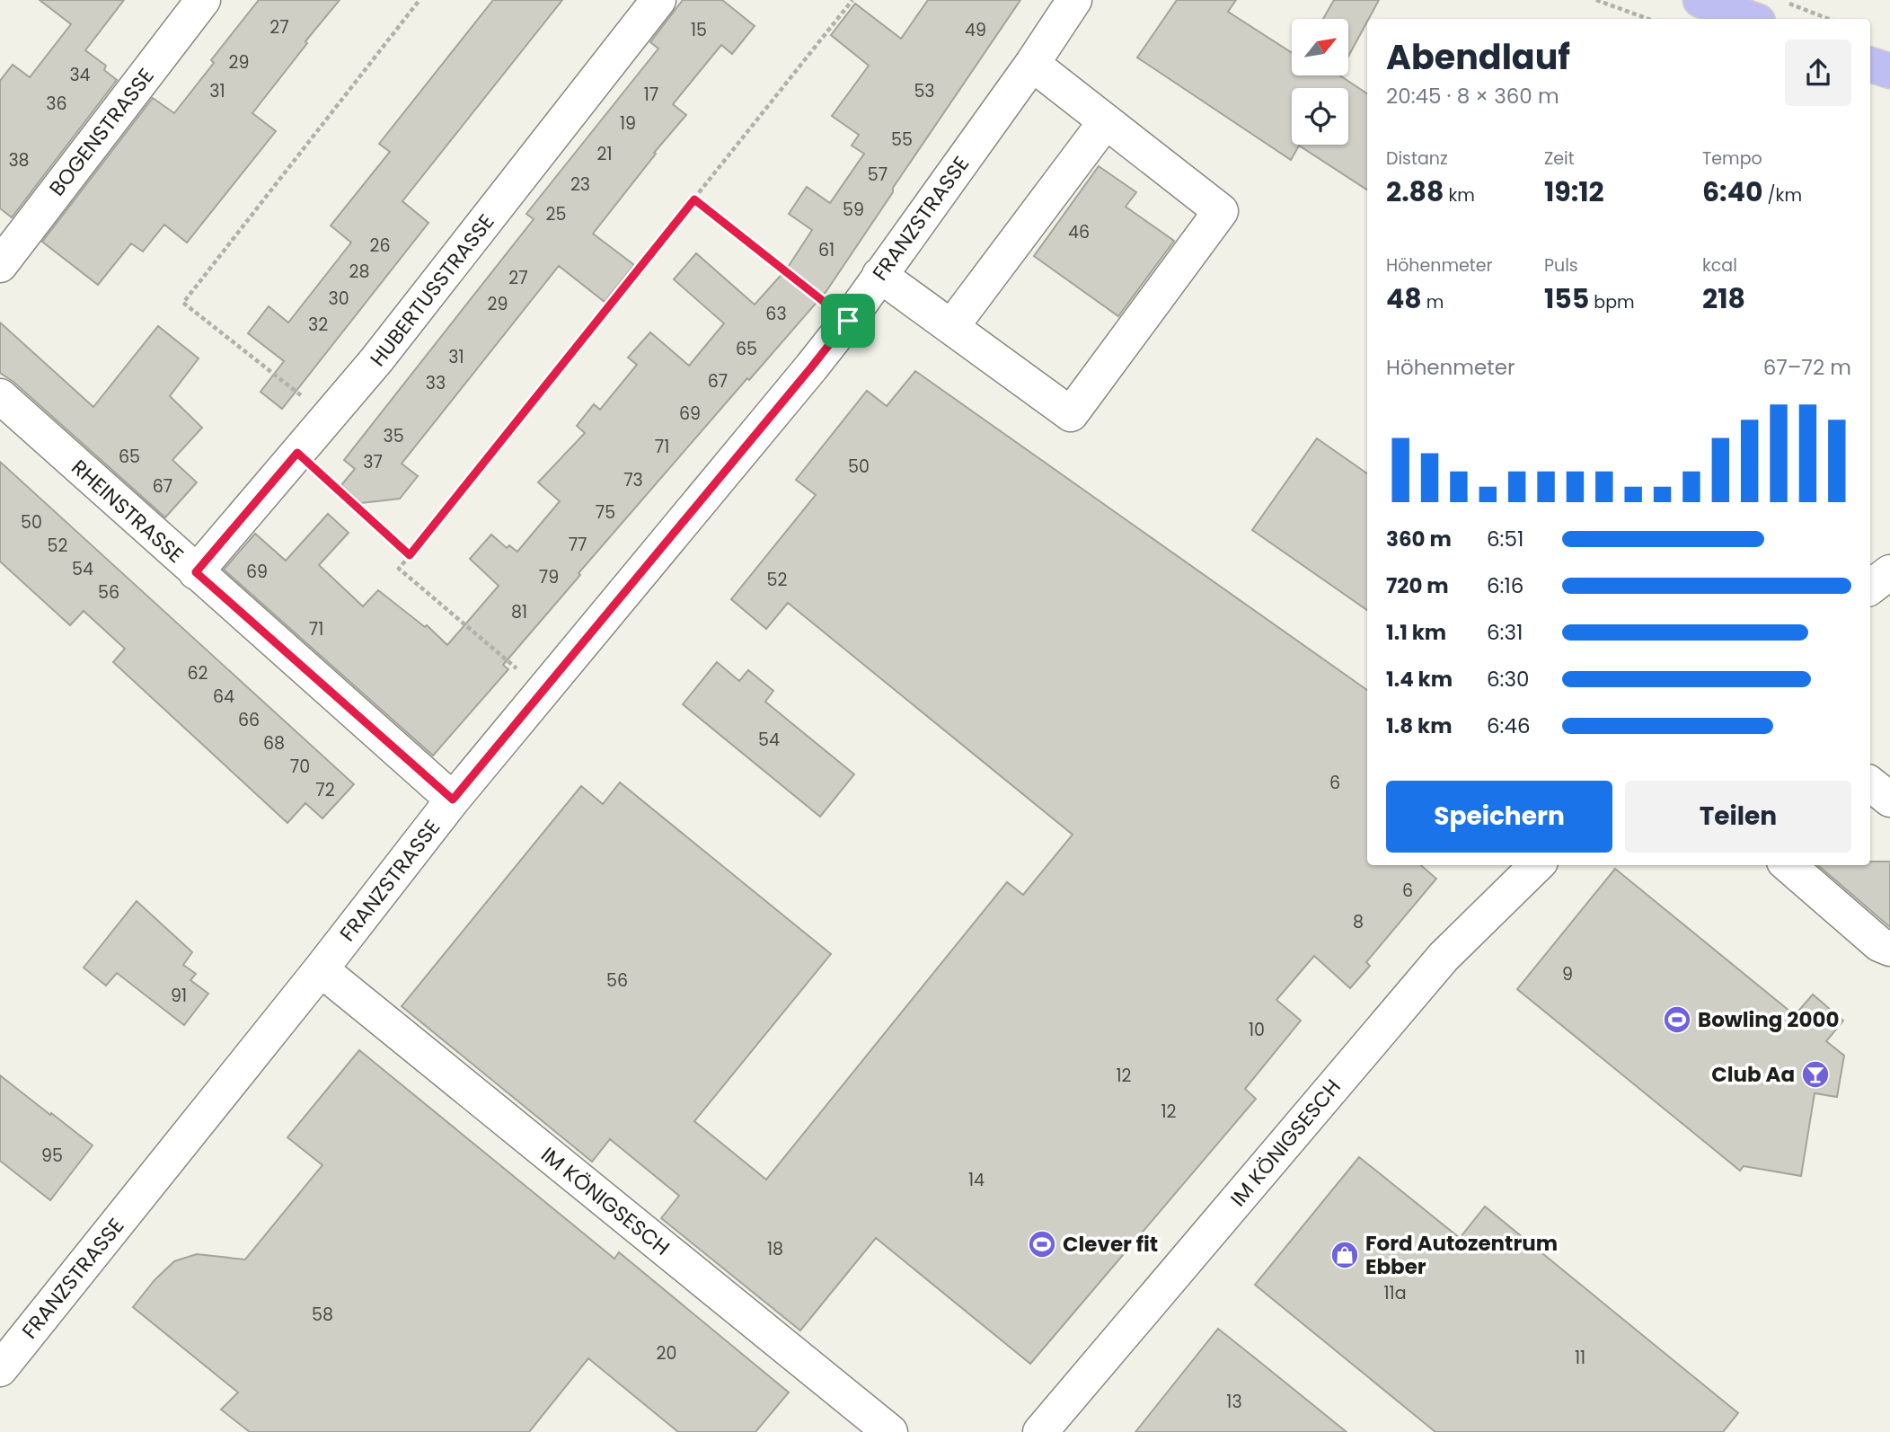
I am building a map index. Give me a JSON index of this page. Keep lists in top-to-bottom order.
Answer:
{
  "streets": {
    "street": [
      "BOGENSTRASSE",
      "FRANZSTRASSE",
      "HUBERTUSSTRASSE",
      "RHEINSTRASSE",
      "IM KÖNIGSESCH"
    ]
  },
  "crossings": [
    ["FRANZSTRASSE", "RHEINSTRASSE"],
    ["FRANZSTRASSE", "IM KÖNIGSESCH"],
    ["HUBERTUSSTRASSE", "RHEINSTRASSE"]
  ],
  "places": {
    "sports": ["Bowling 2000", "Clever fit"],
    "bar": ["Club Aa"],
    "shop": ["Ford Autozentrum Ebber"]
  },
  "house_numbers": [
    "27",
    "15",
    "49",
    "29",
    "34",
    "31",
    "53",
    "17",
    "36",
    "19",
    "55",
    "21",
    "38",
    "57",
    "23",
    "59",
    "25",
    "46",
    "26",
    "61",
    "28",
    "27",
    "30",
    "29",
    "63",
    "32",
    "65",
    "31",
    "67",
    "33",
    "69",
    "35",
    "71",
    "65",
    "37",
    "50",
    "73",
    "67",
    "75",
    "50",
    "77",
    "52",
    "54",
    "69",
    "79",
    "52",
    "56",
    "81",
    "71",
    "62",
    "64",
    "66",
    "54",
    "68",
    "70",
    "6",
    "72",
    "6",
    "8",
    "9",
    "56",
    "91",
    "10",
    "12",
    "12",
    "95",
    "14",
    "18",
    "11a",
    "58",
    "20",
    "11",
    "13"
  ],
  "north": "top right",
  "page": {
    "heading": ["Abendlauf", "20:45 · 8 × 360 m"],
    "stats": [
      ["Distanz", "2.88 km"],
      ["Zeit", "19:12"],
      ["Tempo", "6:40 /km"],
      ["Höhenmeter", "48 m"],
      ["Puls", "155 bpm"],
      ["kcal", "218"]
    ],
    "chart": ["Höhenmeter", "67–72 m"],
    "list": [
      {
        "name": "360 m",
        "note": "6:51"
      },
      {
        "name": "720 m",
        "note": "6:16"
      },
      {
        "name": "1.1 km",
        "note": "6:31"
      },
      {
        "name": "1.4 km",
        "note": "6:30"
      },
      {
        "name": "1.8 km",
        "note": "6:46"
      }
    ],
    "buttons": ["Speichern", "Teilen"]
  }
}
